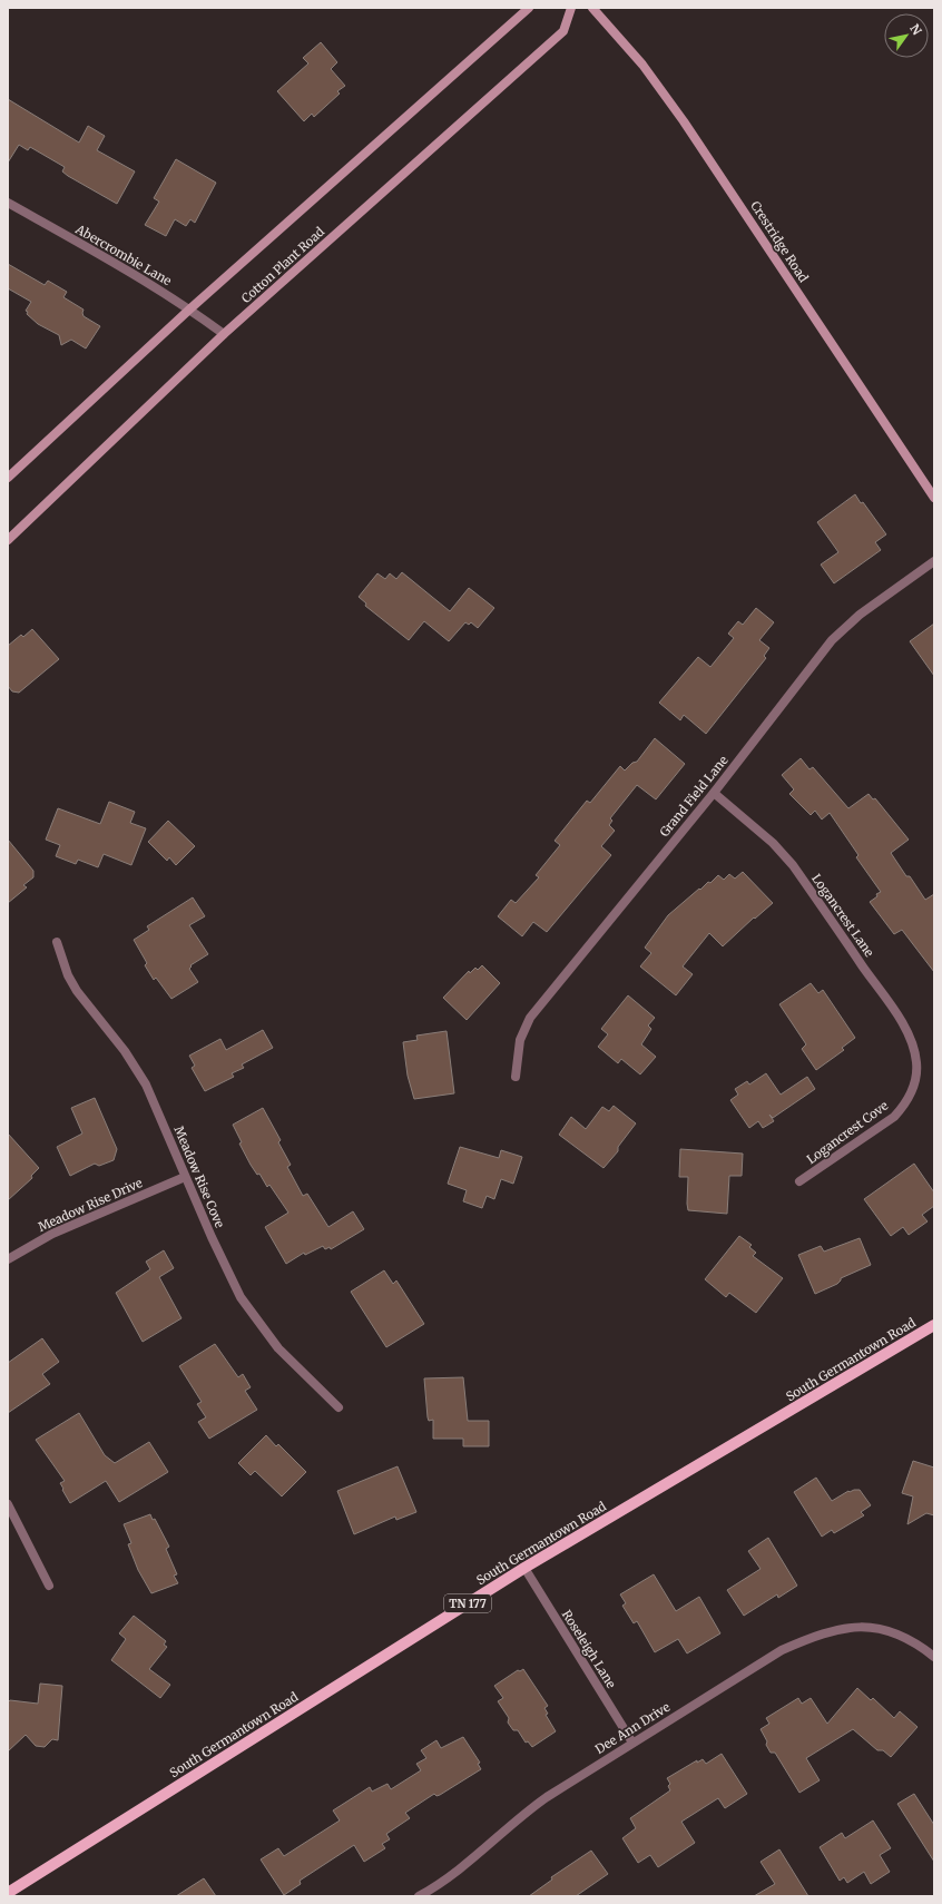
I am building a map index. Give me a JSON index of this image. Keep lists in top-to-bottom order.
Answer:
{
  "streets": {
    "main road": ["South Germantown Road", "TN 177"],
    "street": [
      "Crestridge Road",
      "Abercrombie Lane",
      "Cotton Plant Road",
      "Grand Field Lane",
      "Logancrest Lane",
      "Logancrest Cove",
      "Meadow Rise Cove",
      "Meadow Rise Drive",
      "Roseleigh Lane",
      "Dee Ann Drive"
    ]
  },
  "crossings": [
    ["Abercrombie Lane", "Cotton Plant Road"],
    ["Grand Field Lane", "Logancrest Lane"],
    ["Logancrest Lane", "Logancrest Cove"],
    ["Meadow Rise Cove", "Meadow Rise Drive"],
    ["South Germantown Road", "Roseleigh Lane"],
    ["Roseleigh Lane", "Dee Ann Drive"]
  ],
  "north": "top right"
}
